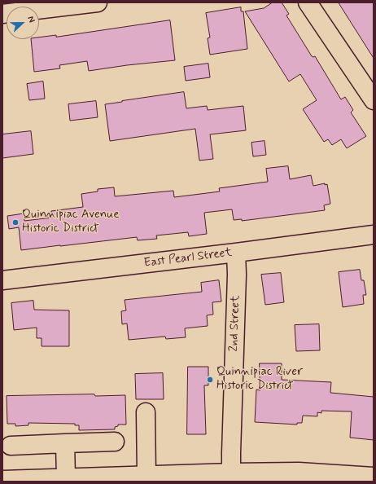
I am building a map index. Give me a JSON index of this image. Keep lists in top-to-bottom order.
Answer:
{
  "streets": {
    "street": ["East Pearl Street", "2nd Street"]
  },
  "crossings": [
    ["East Pearl Street", "2nd Street"]
  ],
  "places": ["Quinnipiac Avenue Historic District", "Quinnipiac River Historic District"],
  "north": "right"
}
